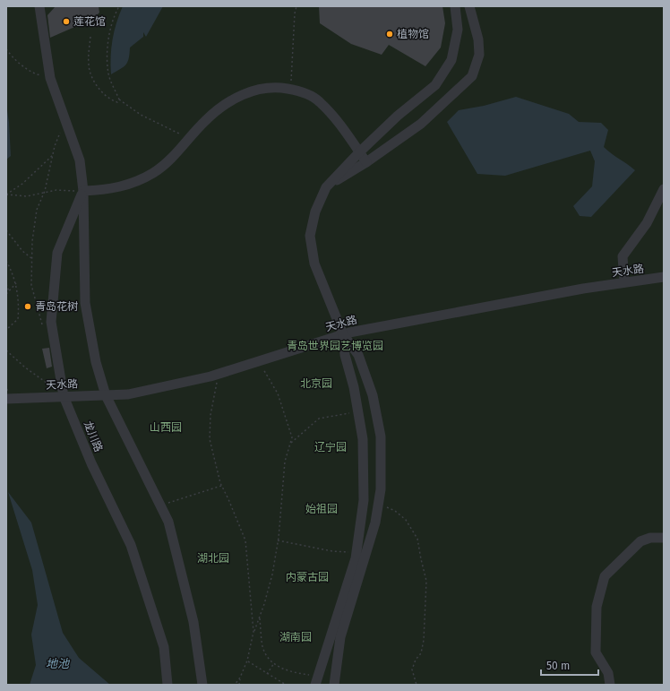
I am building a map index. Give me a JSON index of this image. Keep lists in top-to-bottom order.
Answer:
{
  "streets": {
    "street": ["天水路", "龙川路"]
  },
  "crossings": [
    ["天水路", "龙川路"]
  ],
  "water": ["地池"],
  "parks": [
    "青岛世界园艺博览园",
    "北京园",
    "山西园",
    "辽宁园",
    "始祖园",
    "湖北园",
    "内蒙古园",
    "湖南园"
  ],
  "places": ["莲花馆", "植物馆", "青岛花树"],
  "scale_bar": "50 m"
}
